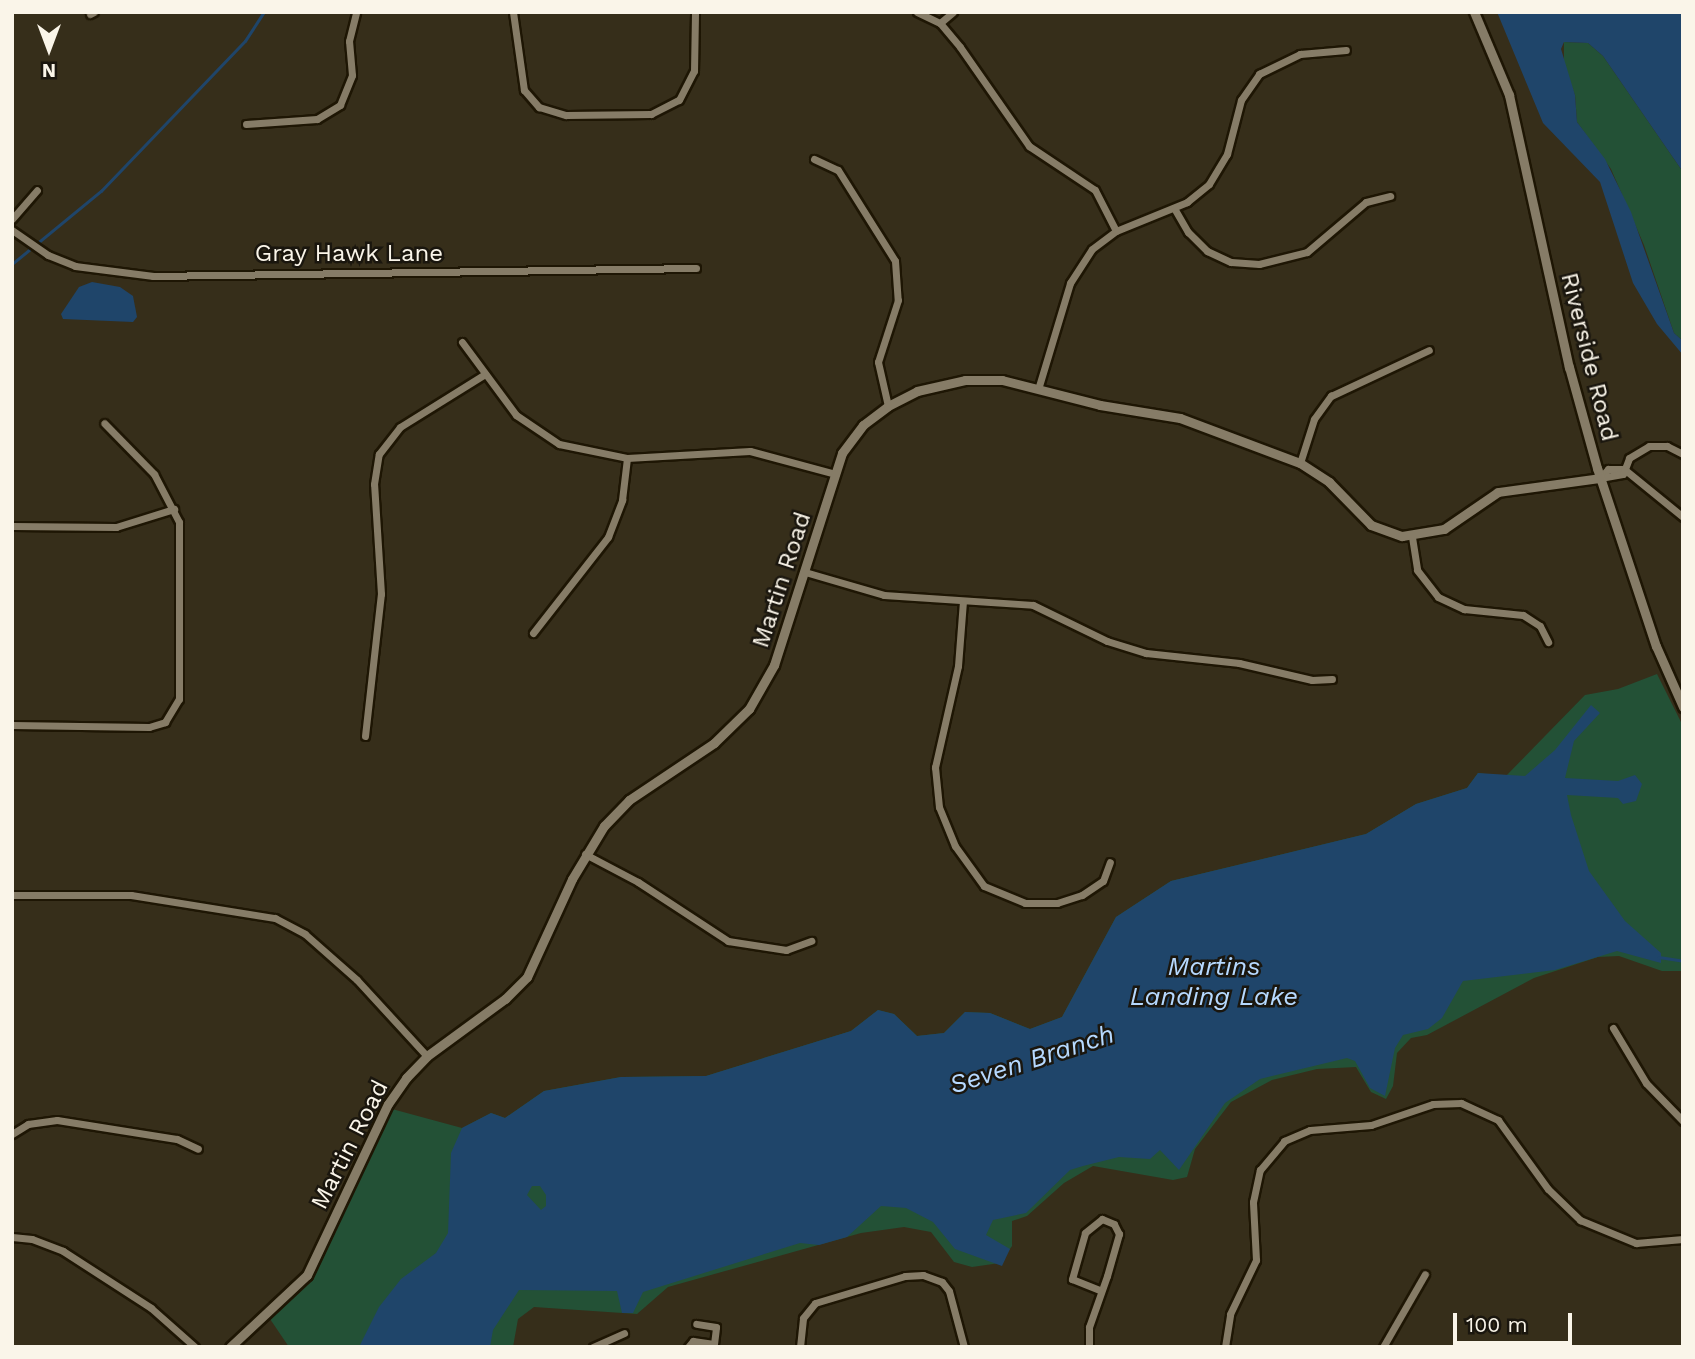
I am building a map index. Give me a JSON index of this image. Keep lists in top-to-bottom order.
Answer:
{
  "streets": {
    "street": ["Gray Hawk Lane", "Riverside Road", "Martin Road"]
  },
  "water": ["Martins Landing Lake", "Seven Branch"],
  "scale_bar": "100 m",
  "north": "bottom"
}
